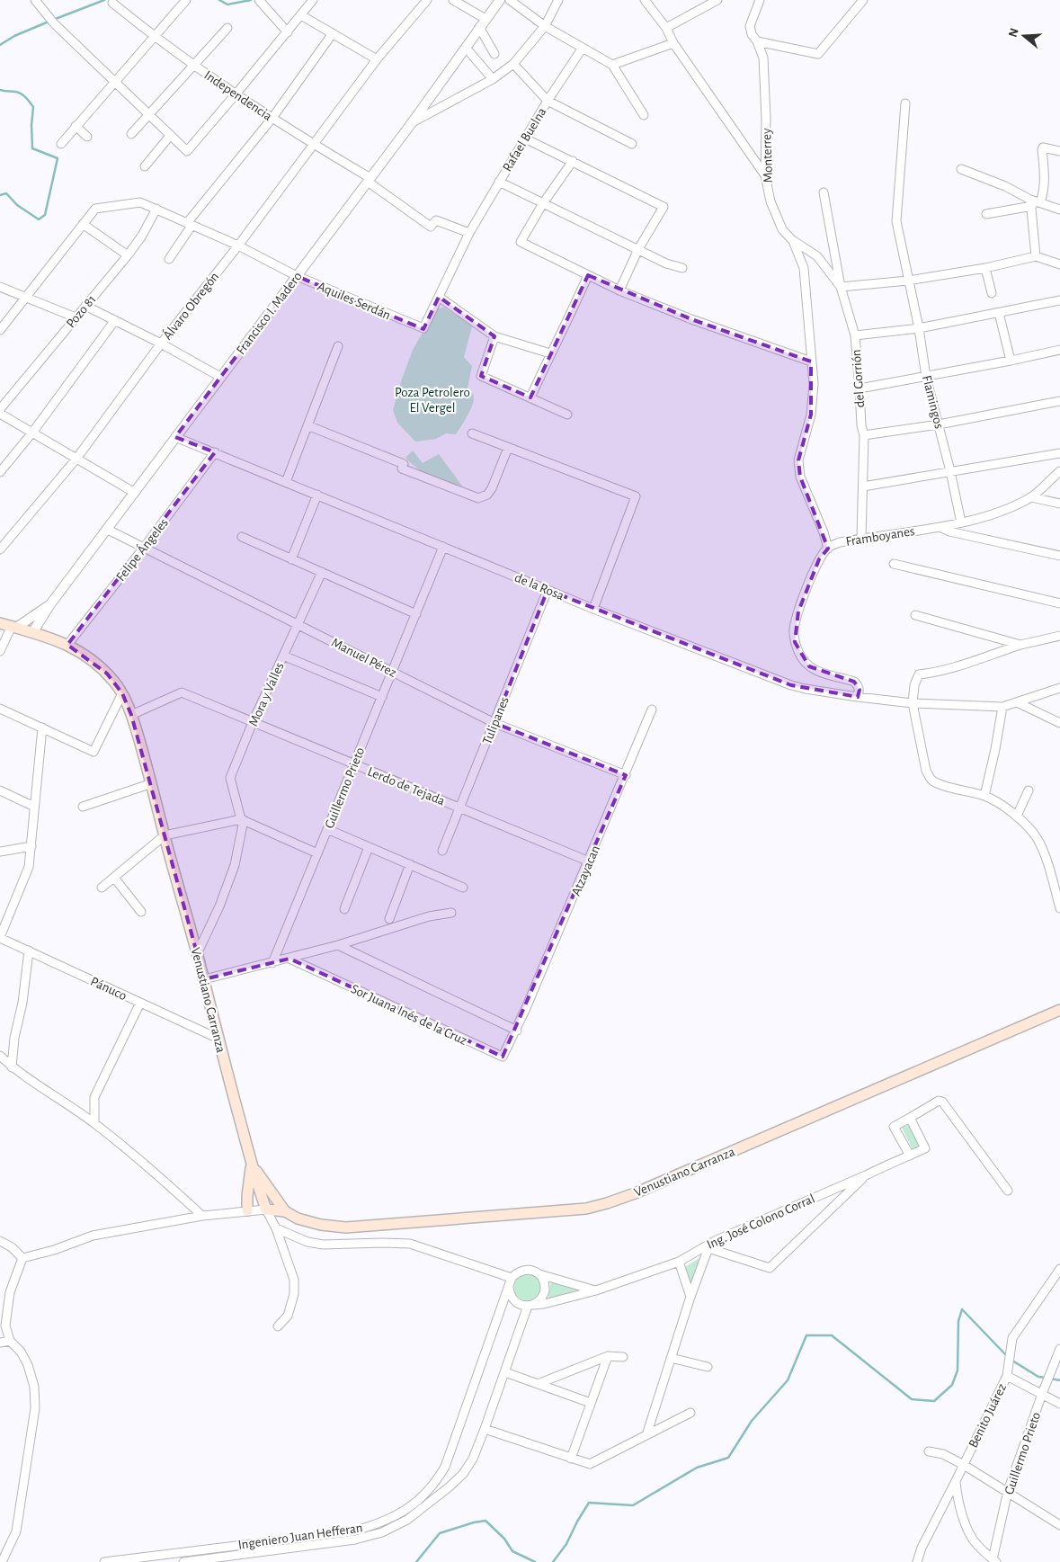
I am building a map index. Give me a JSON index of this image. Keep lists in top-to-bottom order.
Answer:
{
  "streets": {
    "main road": ["Venustiano Carranza"],
    "street": [
      "Independencia",
      "Rafael Buelna",
      "Monterrey",
      "Aquiles Serdán",
      "Álvaro Obregón",
      "Pozo 81",
      "Francisco I. Madero",
      "del Gorrión",
      "Flamingos",
      "Framboyanes",
      "Felipe Ángeles",
      "de la Rosa",
      "Manuel Pérez",
      "Mora y Valles",
      "Tulipanes",
      "Lerdo de Tejada",
      "Guillermo Prieto",
      "Atzayacan",
      "Pánuco",
      "Sor Juana Inés de la Cruz",
      "Ing. José Colono Corral",
      "Benito Juárez",
      "Ingeniero Juan Hefferan"
    ]
  },
  "crossings": [
    ["Independencia", "Rafael Buelna"],
    ["Independencia", "Álvaro Obregón"],
    ["Independencia", "Francisco I. Madero"],
    ["Rafael Buelna", "Aquiles Serdán"],
    ["Monterrey", "del Gorrión"],
    ["Monterrey", "Framboyanes"],
    ["Aquiles Serdán", "Álvaro Obregón"],
    ["Aquiles Serdán", "Pozo 81"],
    ["Aquiles Serdán", "Francisco I. Madero"],
    ["Francisco I. Madero", "de la Rosa"],
    ["Francisco I. Madero", "Manuel Pérez"],
    ["Francisco I. Madero", "Venustiano Carranza"],
    ["del Gorrión", "Framboyanes"],
    ["Flamingos", "Framboyanes"],
    ["Framboyanes", "de la Rosa"],
    ["Felipe Ángeles", "de la Rosa"],
    ["Felipe Ángeles", "Manuel Pérez"],
    ["Felipe Ángeles", "Venustiano Carranza"],
    ["de la Rosa", "Tulipanes"],
    ["de la Rosa", "Guillermo Prieto"],
    ["Manuel Pérez", "Mora y Valles"],
    ["Manuel Pérez", "Tulipanes"],
    ["Manuel Pérez", "Guillermo Prieto"],
    ["Manuel Pérez", "Atzayacan"],
    ["Mora y Valles", "Lerdo de Tejada"],
    ["Tulipanes", "Lerdo de Tejada"],
    ["Lerdo de Tejada", "Guillermo Prieto"],
    ["Lerdo de Tejada", "Venustiano Carranza"],
    ["Atzayacan", "Sor Juana Inés de la Cruz"],
    ["Pánuco", "Venustiano Carranza"],
    ["Ing. José Colono Corral", "Ingeniero Juan Hefferan"]
  ],
  "parks": ["Poza Petrolero El Vergel"],
  "north": "left"
}
